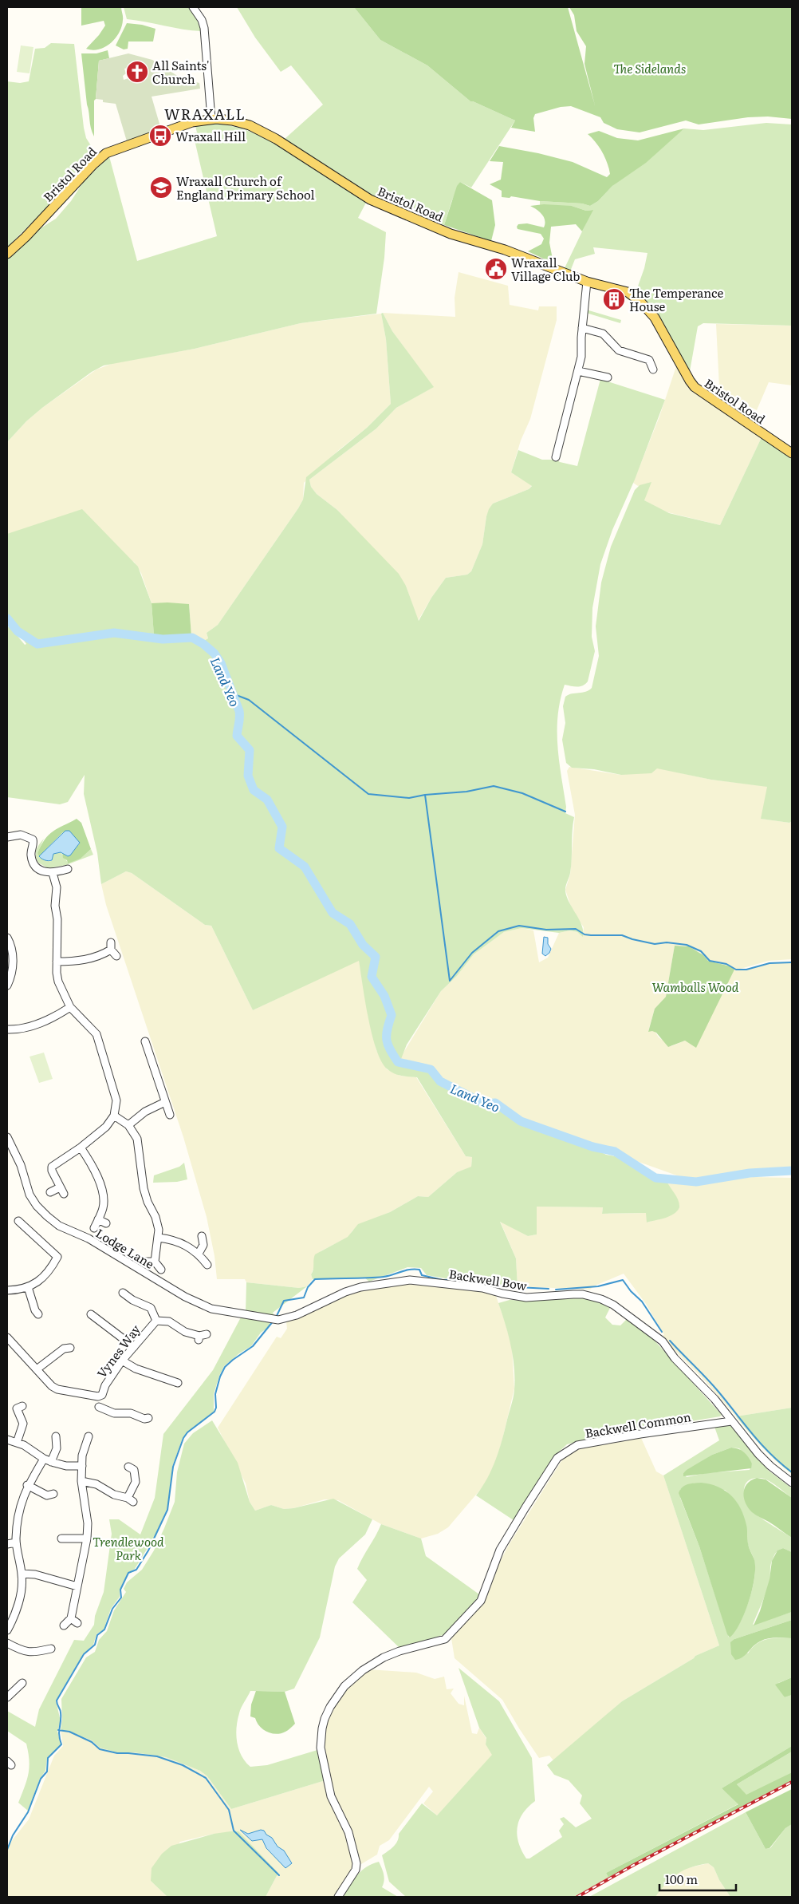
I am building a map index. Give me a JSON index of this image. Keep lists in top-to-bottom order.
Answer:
{
  "streets": {
    "main road": ["Bristol Road"],
    "street": [
      "Lodge Lane",
      "Backwell Bow",
      "Vynes Way",
      "Backwell Common"
    ]
  },
  "crossings": [
    ["Lodge Lane", "Backwell Bow"],
    ["Backwell Bow", "Backwell Common"]
  ],
  "districts": ["WRAXALL"],
  "water": ["Land Yeo"],
  "parks": ["The Sidelands", "Wamballs Wood", "Trendlewood Park"],
  "places": {
    "church": ["All Saints' Church"],
    "bus stop": ["Wraxall Hill"],
    "school or university": ["Wraxall Church of England Primary School"],
    "public building": ["Wraxall Village Club"],
    "building": ["The Temperance House"]
  },
  "scale_bar": "100 m"
}
